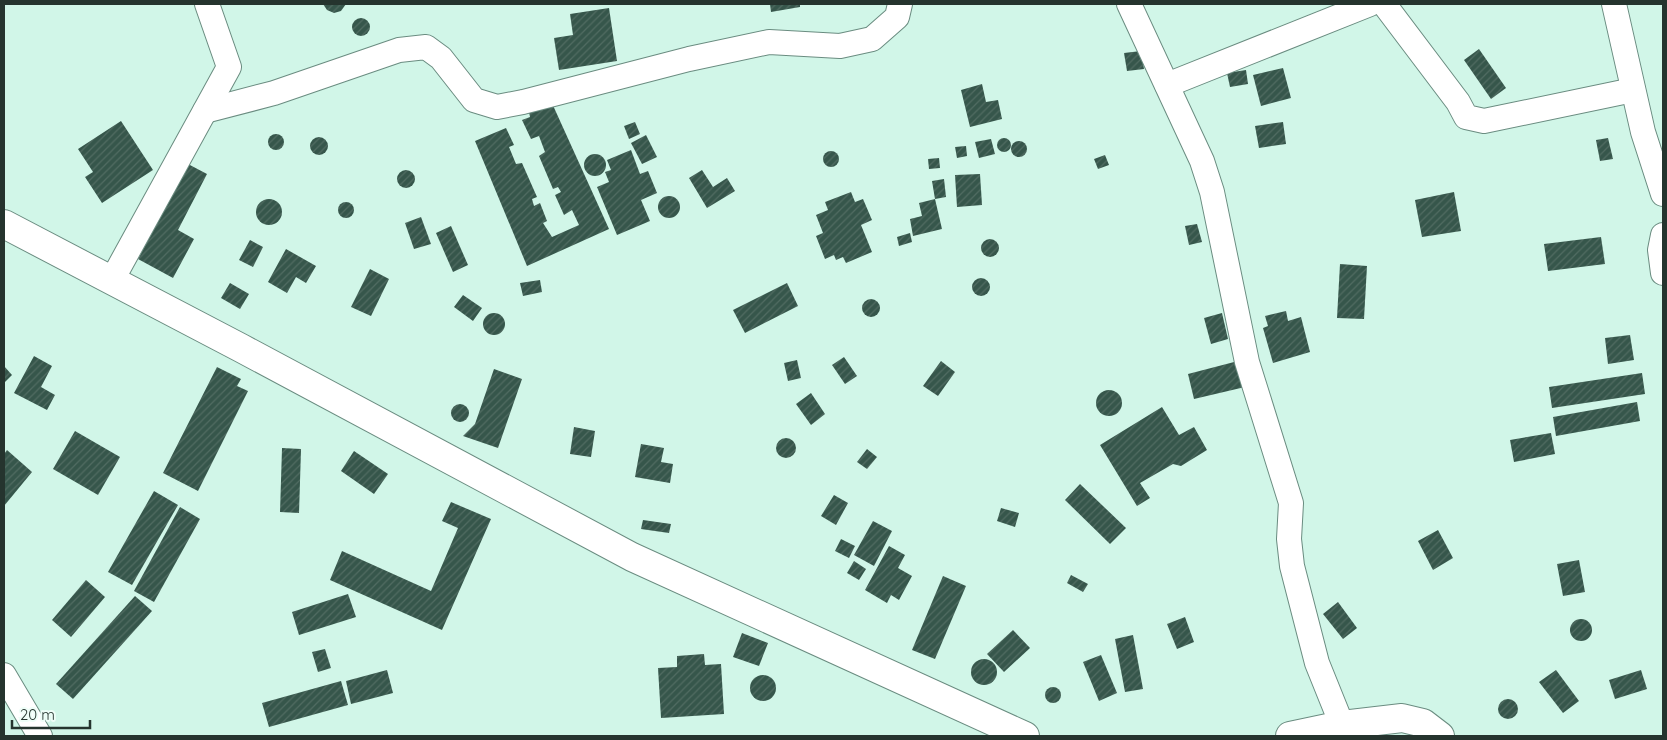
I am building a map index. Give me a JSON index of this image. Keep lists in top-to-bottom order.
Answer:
{
  "scale_bar": "20 m"
}
